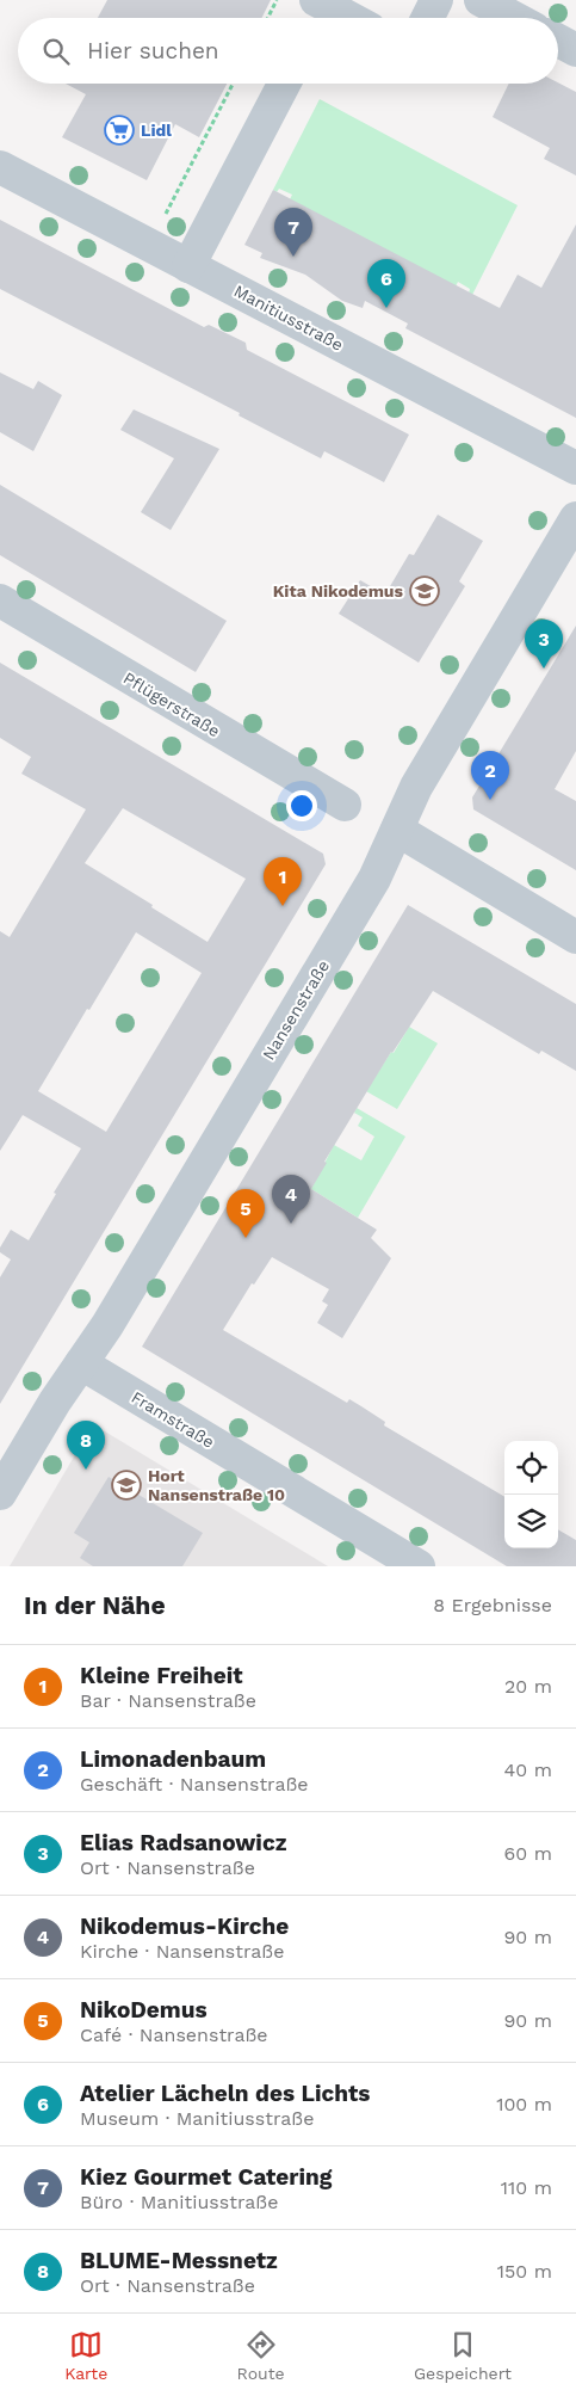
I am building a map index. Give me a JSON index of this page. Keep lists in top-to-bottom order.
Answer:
{
  "streets": {
    "street": [
      "Manitiusstraße",
      "Pflügerstraße",
      "Nansenstraße",
      "Framstraße"
    ]
  },
  "crossings": [
    ["Nansenstraße", "Framstraße"]
  ],
  "places": {
    "supermarket": ["Lidl"],
    "school or university": ["Kita Nikodemus", "Hort Nansenstraße 10"]
  },
  "page": {
    "search": "Hier suchen",
    "pins": [
      "7",
      "6",
      "3",
      "2",
      "1",
      "4",
      "5",
      "8"
    ],
    "heading": ["In der Nähe", "8 Ergebnisse"],
    "list": [
      {
        "mark": "1",
        "name": "Kleine Freiheit",
        "note": "Bar · Nansenstraße",
        "value": "20 m"
      },
      {
        "mark": "2",
        "name": "Limonadenbaum",
        "note": "Geschäft · Nansenstraße",
        "value": "40 m"
      },
      {
        "mark": "3",
        "name": "Elias Radsanowicz",
        "note": "Ort · Nansenstraße",
        "value": "60 m"
      },
      {
        "mark": "4",
        "name": "Nikodemus-Kirche",
        "note": "Kirche · Nansenstraße",
        "value": "90 m"
      },
      {
        "mark": "5",
        "name": "NikoDemus",
        "note": "Café · Nansenstraße",
        "value": "90 m"
      },
      {
        "mark": "6",
        "name": "Atelier Lächeln des Lichts",
        "note": "Museum · Manitiusstraße",
        "value": "100 m"
      },
      {
        "mark": "7",
        "name": "Kiez Gourmet Catering",
        "note": "Büro · Manitiusstraße",
        "value": "110 m"
      },
      {
        "mark": "8",
        "name": "BLUME-Messnetz",
        "note": "Ort · Nansenstraße",
        "value": "150 m"
      }
    ],
    "nav": ["Karte", "Route", "Gespeichert"]
  }
}
